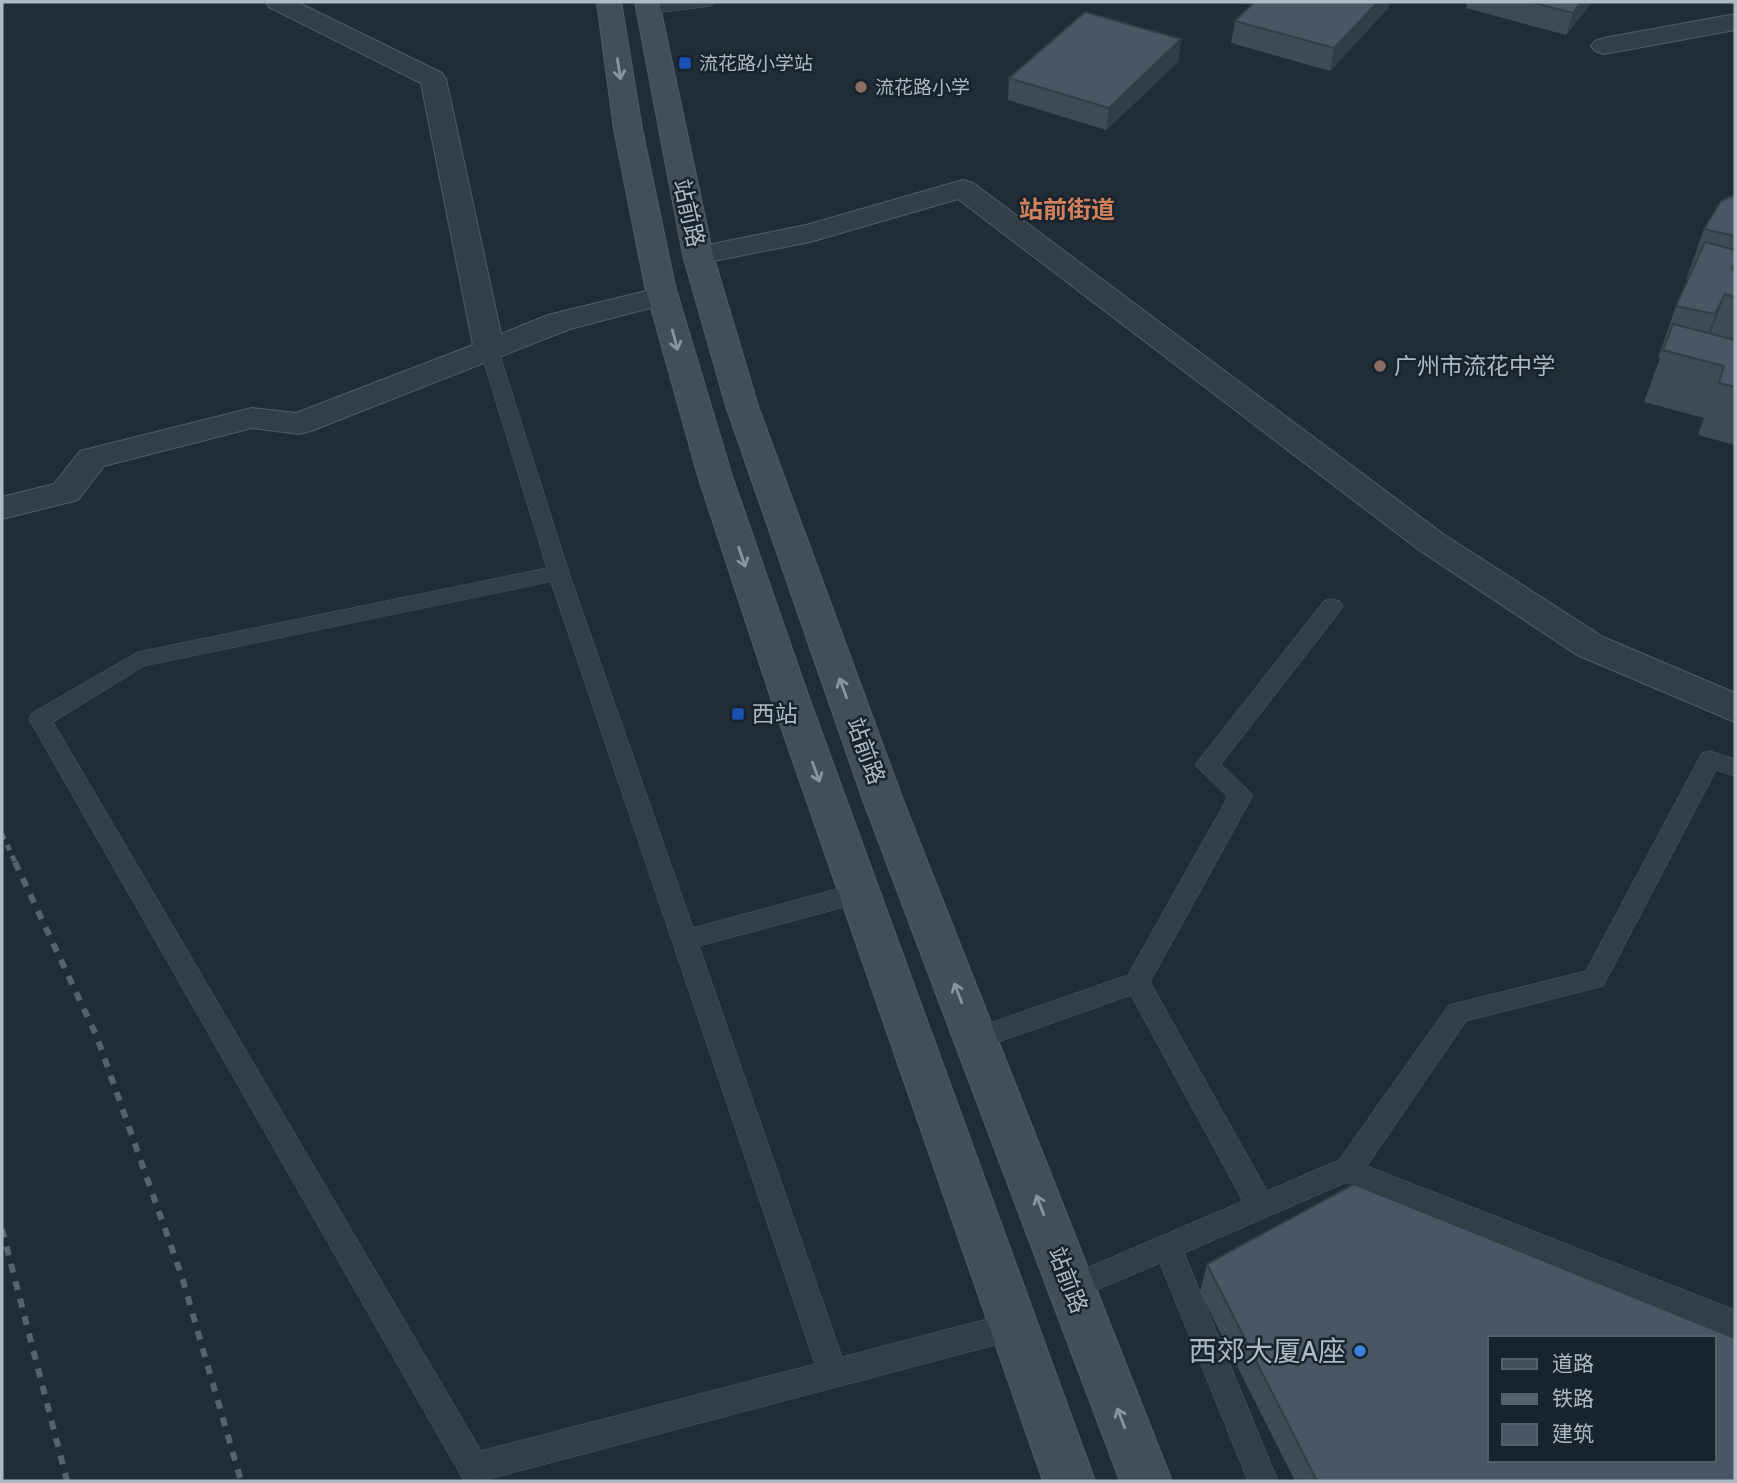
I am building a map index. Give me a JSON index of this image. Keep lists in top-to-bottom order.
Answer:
{
  "streets": {
    "street": ["站前路"]
  },
  "districts": ["站前街道"],
  "places": {
    "transit": ["流花路小学站", "西站"],
    "other": ["流花路小学", "广州市流花中学", "西郊大厦A座"]
  },
  "legend": ["道路", "铁路", "建筑"]
}
